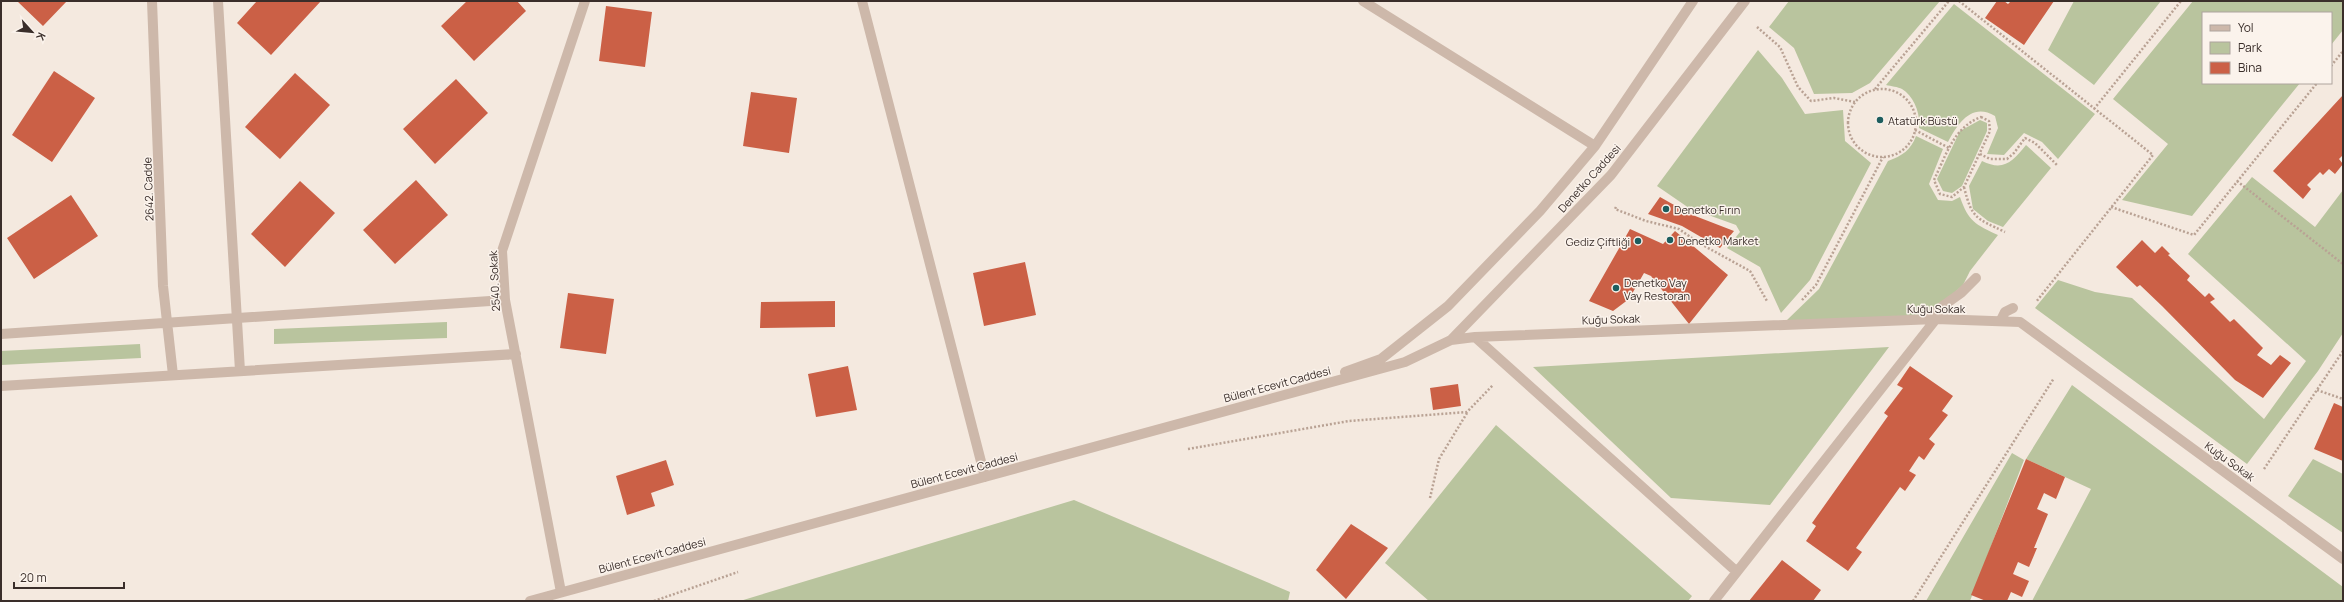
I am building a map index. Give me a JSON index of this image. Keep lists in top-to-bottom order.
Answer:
{
  "streets": {
    "street": [
      "Denetko Caddesi",
      "2642. Cadde",
      "2540. Sokak",
      "Kuğu Sokak",
      "Bülent Ecevit Caddesi"
    ]
  },
  "crossings": [
    ["Denetko Caddesi", "Kuğu Sokak"],
    ["Denetko Caddesi", "Bülent Ecevit Caddesi"],
    ["2540. Sokak", "Bülent Ecevit Caddesi"],
    ["Kuğu Sokak", "Bülent Ecevit Caddesi"]
  ],
  "places": [
    "Atatürk Büstü",
    "Denetko Fırın",
    "Denetko Market",
    "Gediz Çiftliği",
    "Denetko Vay Vay Restoran"
  ],
  "legend": ["Yol", "Park", "Bina"],
  "scale_bar": "20 m",
  "north": "bottom right"
}
